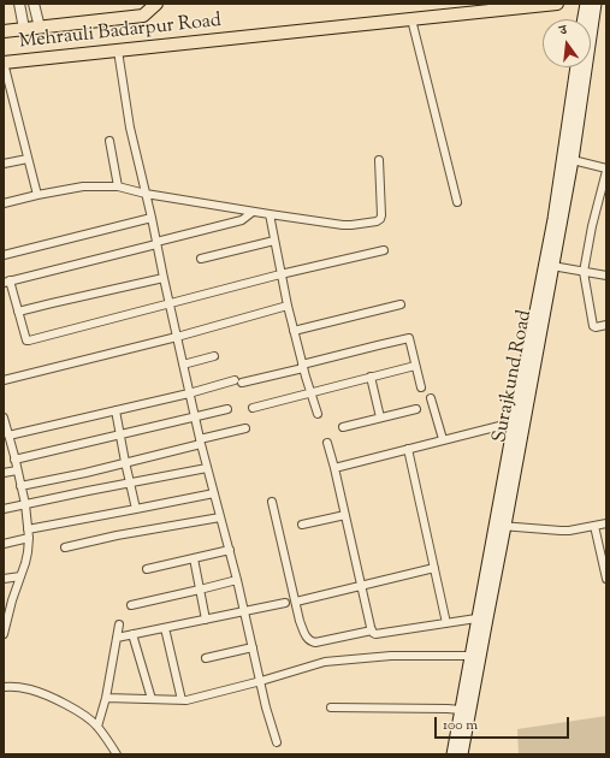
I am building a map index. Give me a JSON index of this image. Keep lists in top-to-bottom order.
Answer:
{
  "streets": {
    "main road": ["Mehrauli Badarpur Road", "Surajkund Road"]
  },
  "scale_bar": "100 m",
  "north": "top"
}
